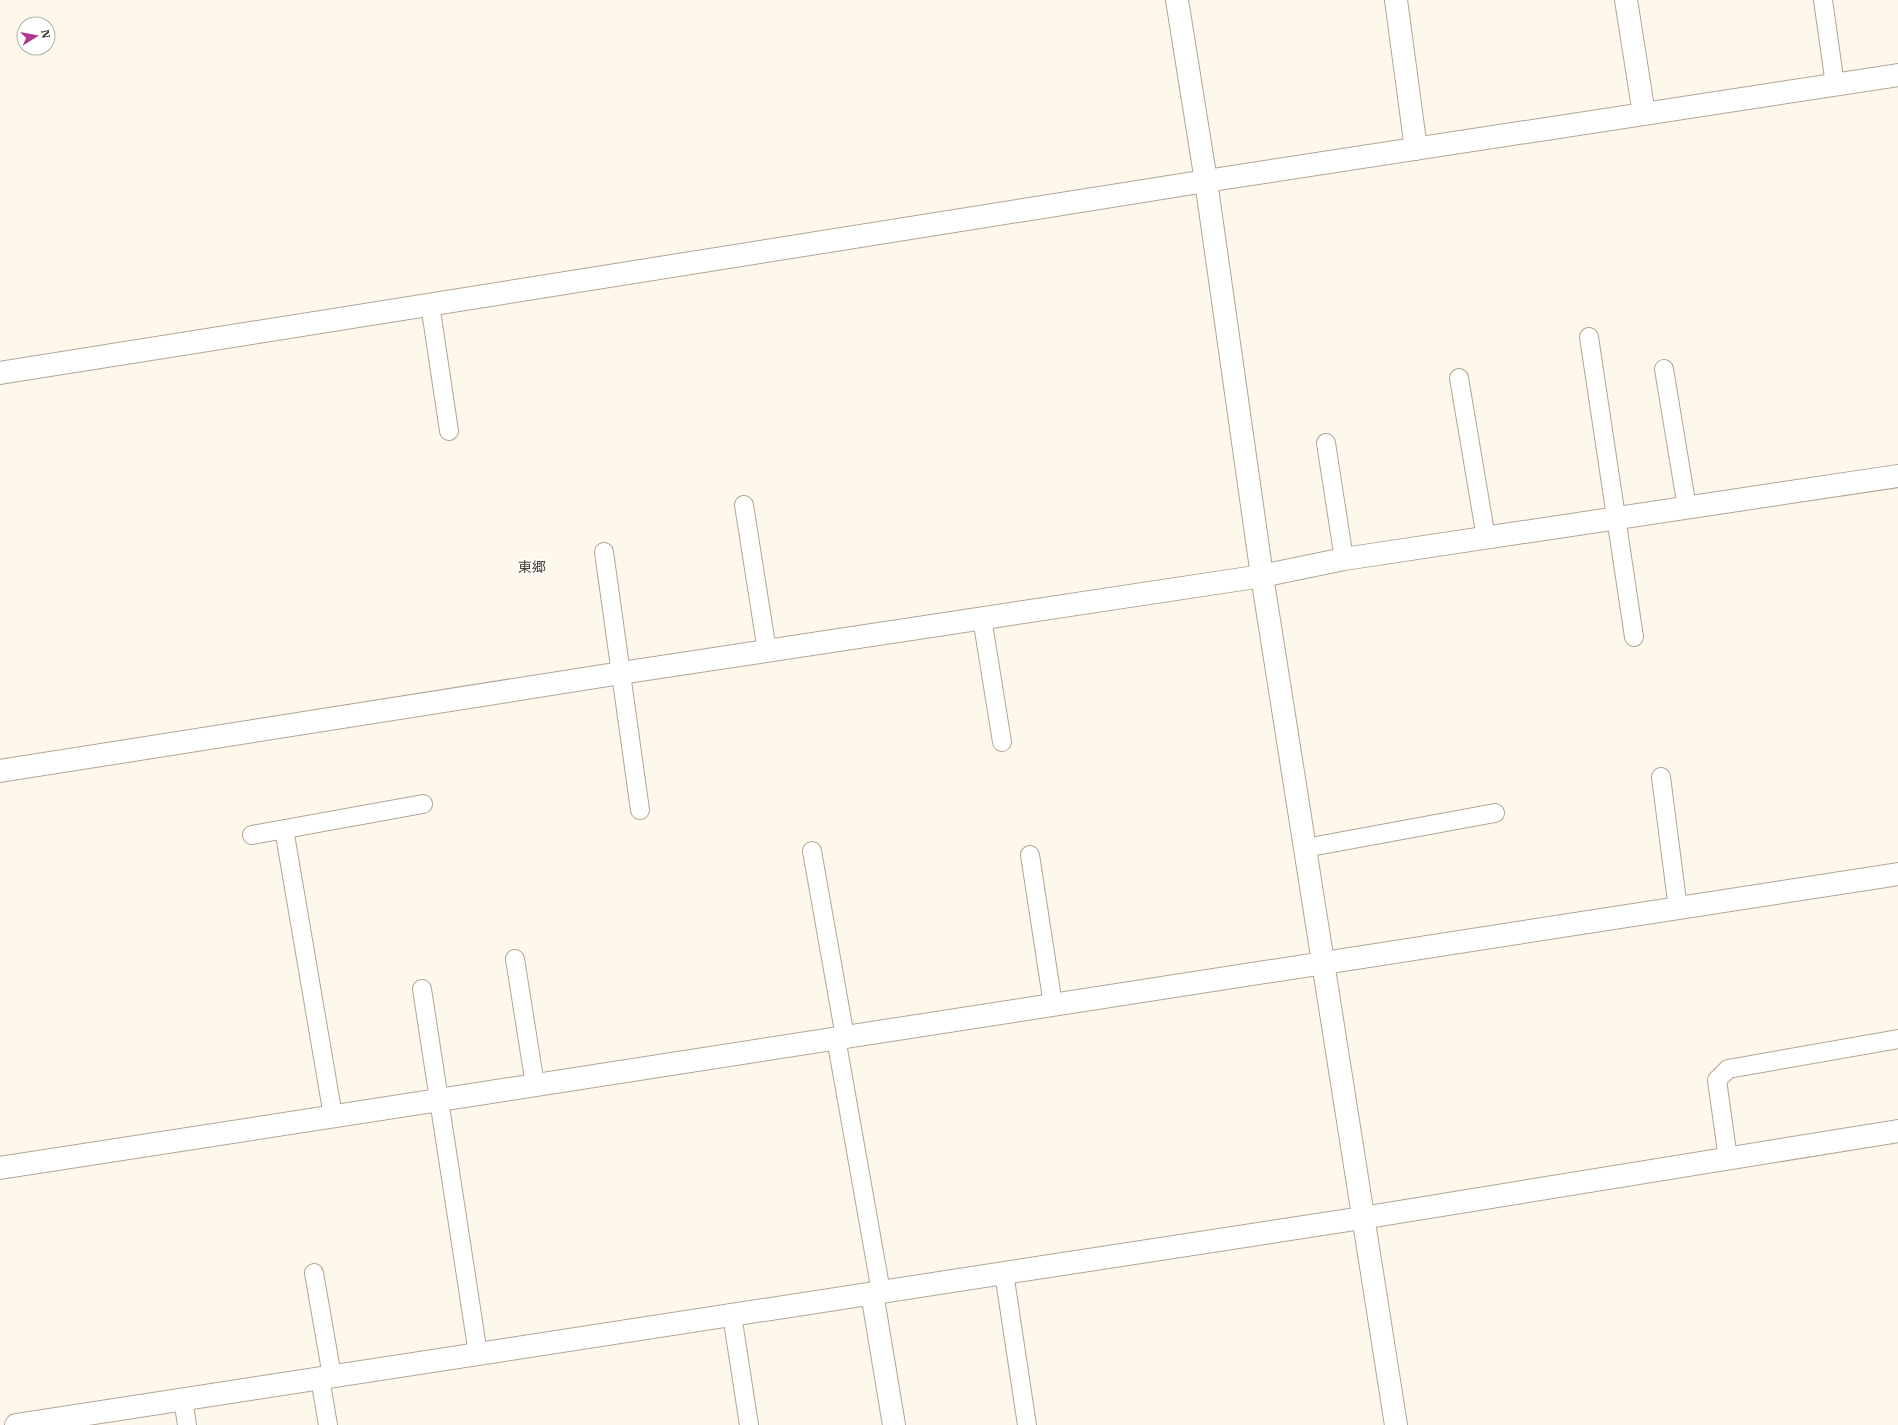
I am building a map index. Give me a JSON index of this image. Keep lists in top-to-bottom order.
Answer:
{
  "districts": ["東郷"],
  "north": "right"
}
